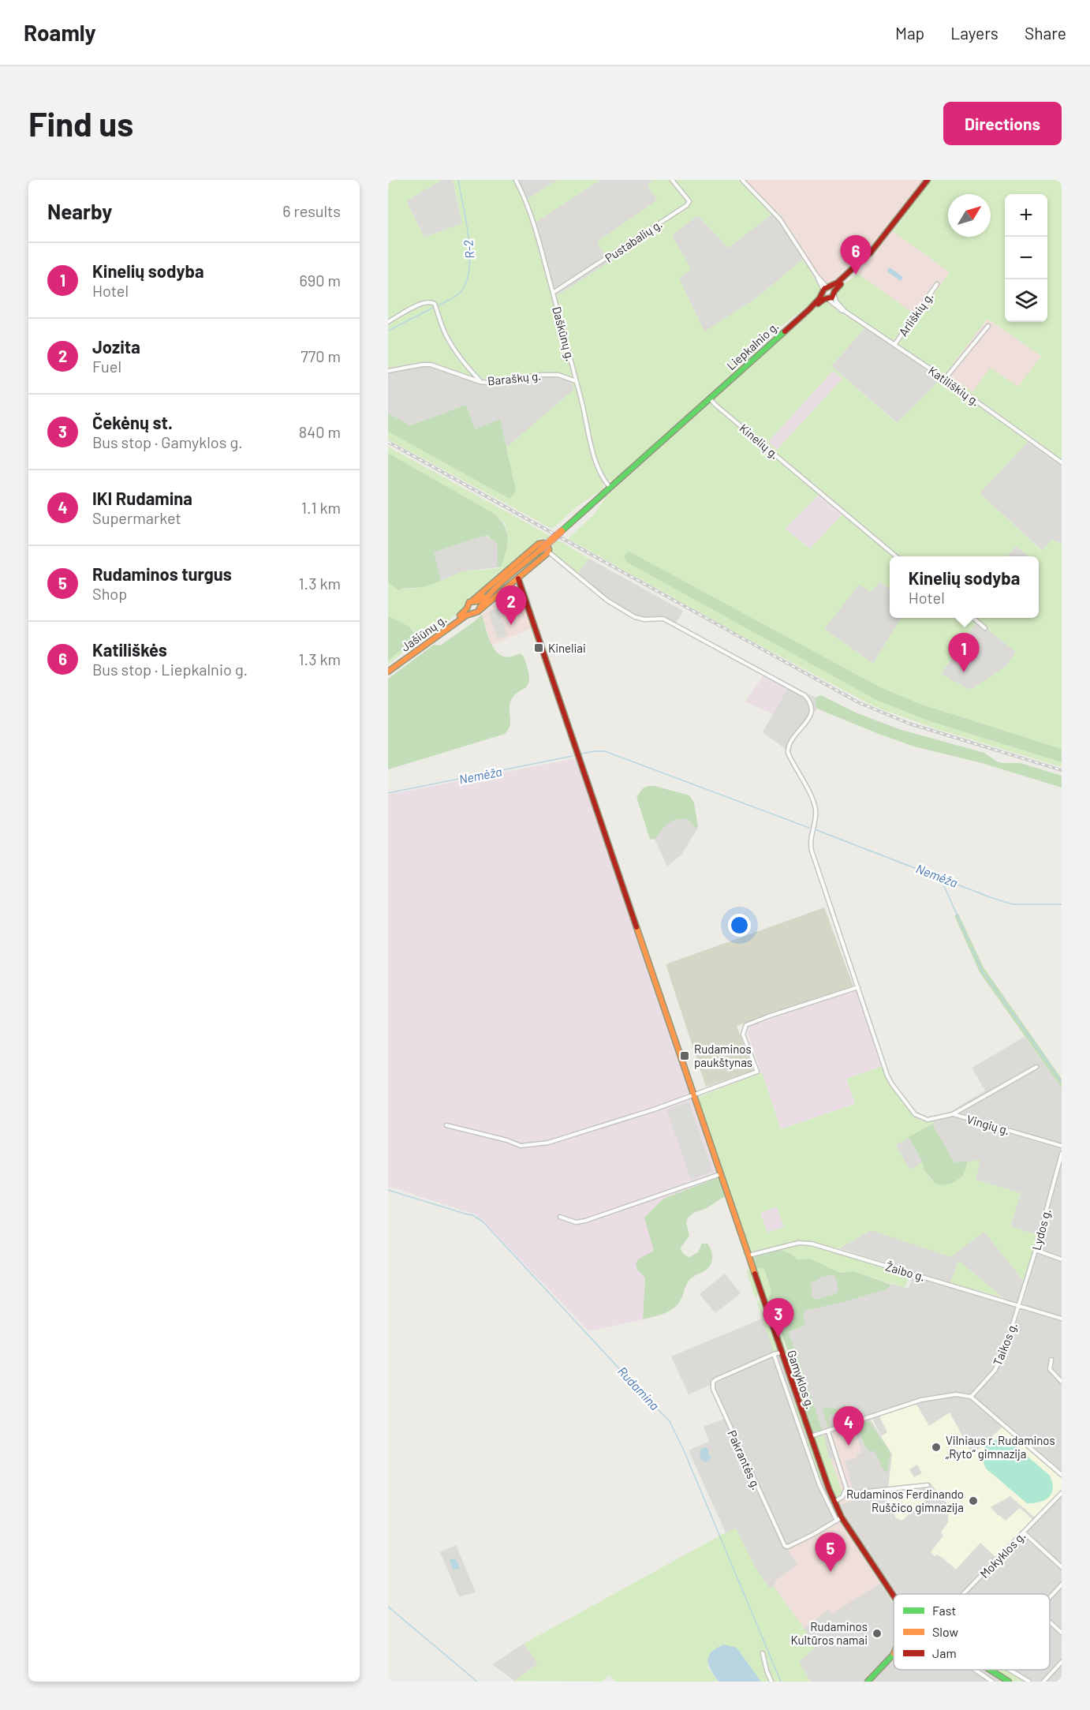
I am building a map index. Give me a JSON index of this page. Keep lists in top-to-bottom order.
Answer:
{
  "streets": {
    "main road": ["Liepkalnio g.", "Jašiūnų g.", "Gamyklos g."],
    "street": [
      "Pustabalių g.",
      "Arliškių g.",
      "Daškūnų g.",
      "Baraškų g.",
      "Katiliškių g.",
      "Kinelių g.",
      "Vingių g.",
      "Lydos g.",
      "Žaibo g.",
      "Taikos g.",
      "Pakrantės g.",
      "Mokyklos g."
    ]
  },
  "crossings": [
    ["Pustabalių g.", "Daškūnų g."],
    ["Arliškių g.", "Katiliškių g."],
    ["Daškūnų g.", "Liepkalnio g."],
    ["Daškūnų g.", "Baraškų g."],
    ["Daškūnų g.", "Jašiūnų g."],
    ["Liepkalnio g.", "Katiliškių g."],
    ["Liepkalnio g.", "Kinelių g."],
    ["Liepkalnio g.", "Jašiūnų g."],
    ["Lydos g.", "Žaibo g."],
    ["Lydos g.", "Taikos g."],
    ["Žaibo g.", "Taikos g."],
    ["Žaibo g.", "Gamyklos g."],
    ["Gamyklos g.", "Pakrantės g."]
  ],
  "water": ["R-2", "Nemėža", "Rudamina"],
  "places": {
    "transit": ["Kineliai", "Rudaminos paukštynas"],
    "other": ["Vilniaus r. Rudaminos „Ryto“ gimnazija", "Rudaminos Ferdinando Ruščico gimnazija", "Rudaminos Kultūros namai"]
  },
  "legend": ["Fast", "Slow", "Jam"],
  "north": "top right",
  "page": {
    "header": "Roamly",
    "nav": ["Map", "Layers", "Share"],
    "buttons": "Directions",
    "title": "Find us",
    "heading": ["Nearby", "6 results"],
    "map_buttons": ["+", "−"],
    "pins": [
      "6",
      "2",
      "1",
      "3",
      "4",
      "5"
    ],
    "list": [
      {
        "mark": "1",
        "name": "Kinelių sodyba",
        "note": "Hotel",
        "value": "690 m"
      },
      {
        "mark": "2",
        "name": "Jozita",
        "note": "Fuel",
        "value": "770 m"
      },
      {
        "mark": "3",
        "name": "Čekėnų st.",
        "note": "Bus stop · Gamyklos g.",
        "value": "840 m"
      },
      {
        "mark": "4",
        "name": "IKI Rudamina",
        "note": "Supermarket",
        "value": "1.1 km"
      },
      {
        "mark": "5",
        "name": "Rudaminos turgus",
        "note": "Shop",
        "value": "1.3 km"
      },
      {
        "mark": "6",
        "name": "Katiliškės",
        "note": "Bus stop · Liepkalnio g.",
        "value": "1.3 km"
      }
    ],
    "popup": ["Kinelių sodyba", "Hotel"]
  }
}
